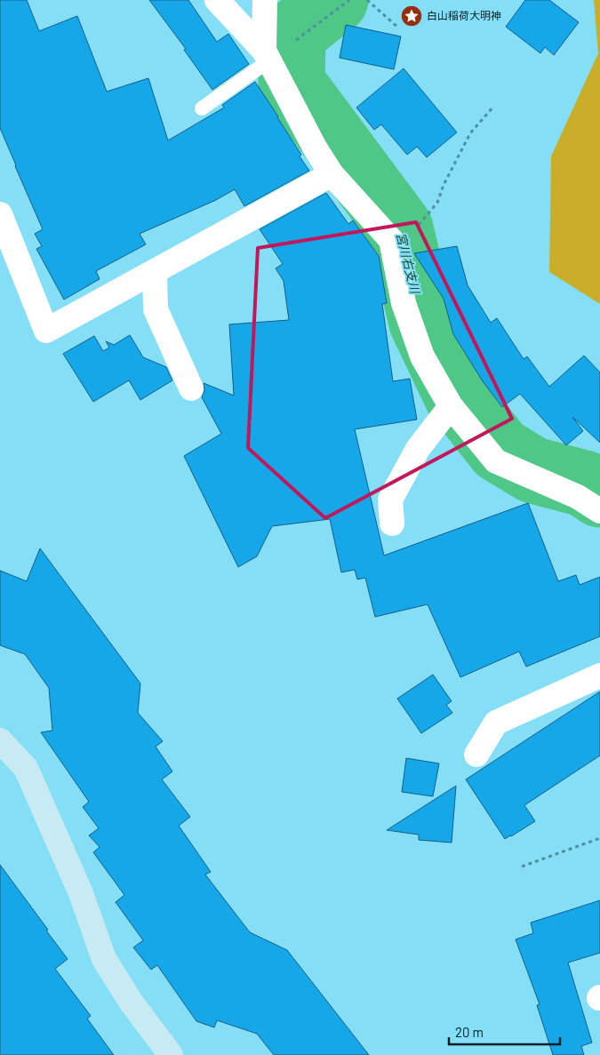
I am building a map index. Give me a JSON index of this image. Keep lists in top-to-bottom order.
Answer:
{
  "water": ["宮川右支川"],
  "places": {
    "place": ["白山稲荷大明神"]
  },
  "scale_bar": "20 m"
}
